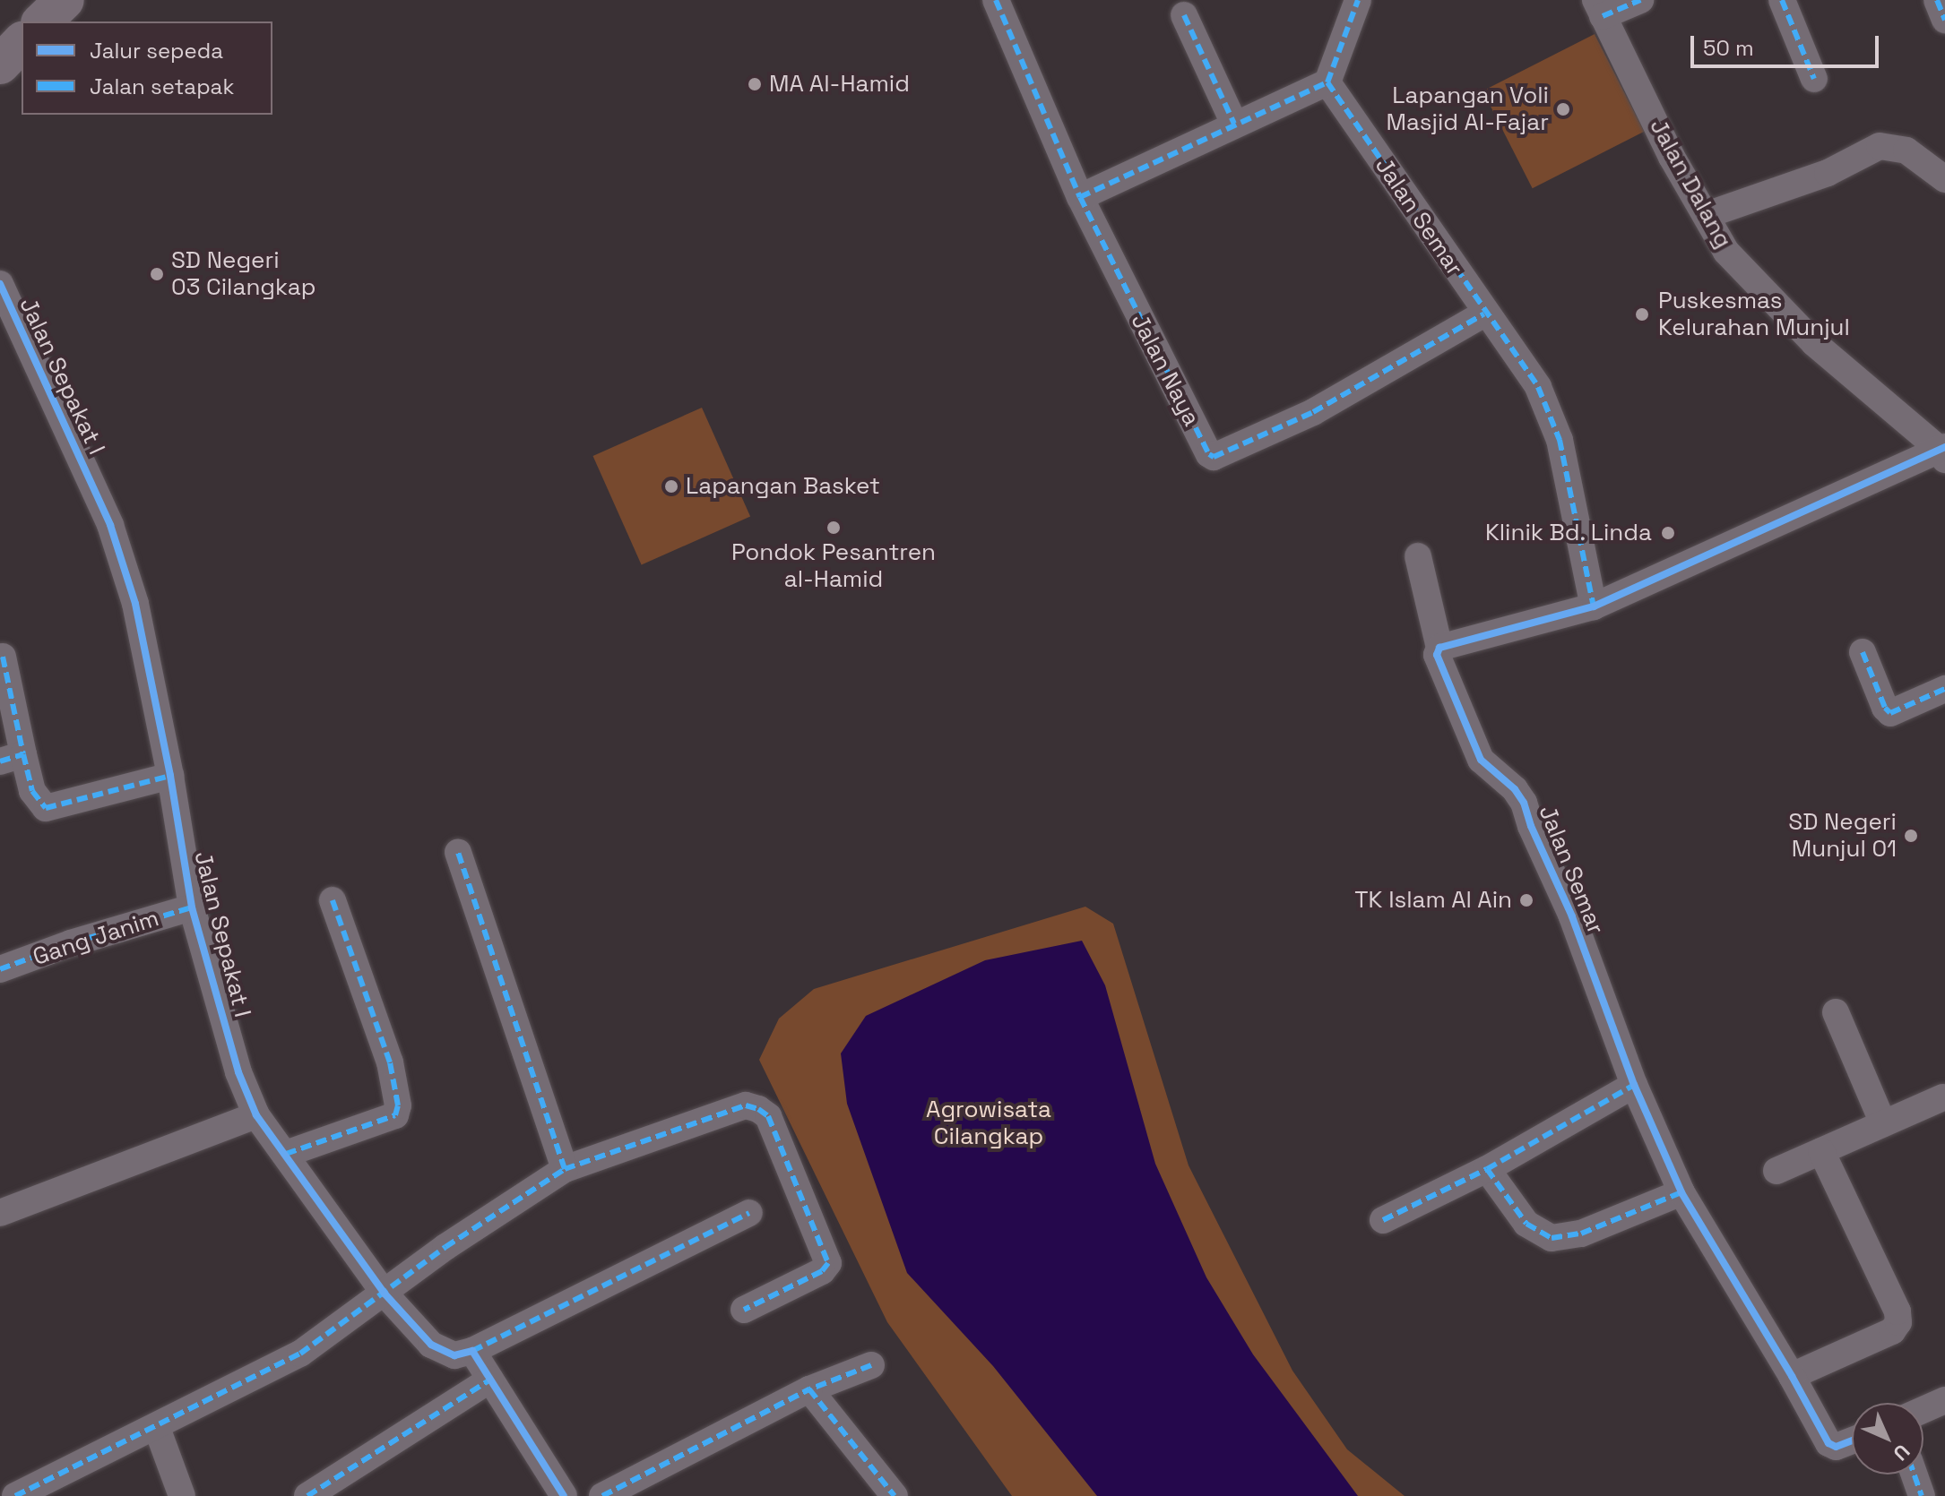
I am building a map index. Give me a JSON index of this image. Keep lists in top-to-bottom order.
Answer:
{
  "streets": {
    "street": [
      "Jalan Dalang",
      "Jalan Semar",
      "Jalan Naya",
      "Jalan Sepakat I",
      "Gang Janim"
    ]
  },
  "crossings": [
    ["Jalan Semar", "Jalan Naya"],
    ["Jalan Sepakat I", "Gang Janim"]
  ],
  "parks": ["Agrowisata Cilangkap"],
  "places": [
    "MA Al-Hamid",
    "Lapangan Voli Masjid Al-Fajar",
    "SD Negeri 03 Cilangkap",
    "Puskesmas Kelurahan Munjul",
    "Lapangan Basket",
    "Pondok Pesantren al-Hamid",
    "Klinik Bd. Linda",
    "SD Negeri Munjul 01",
    "TK Islam Al Ain"
  ],
  "legend": ["Jalur sepeda", "Jalan setapak"],
  "scale_bar": "50 m",
  "north": "bottom right"
}
